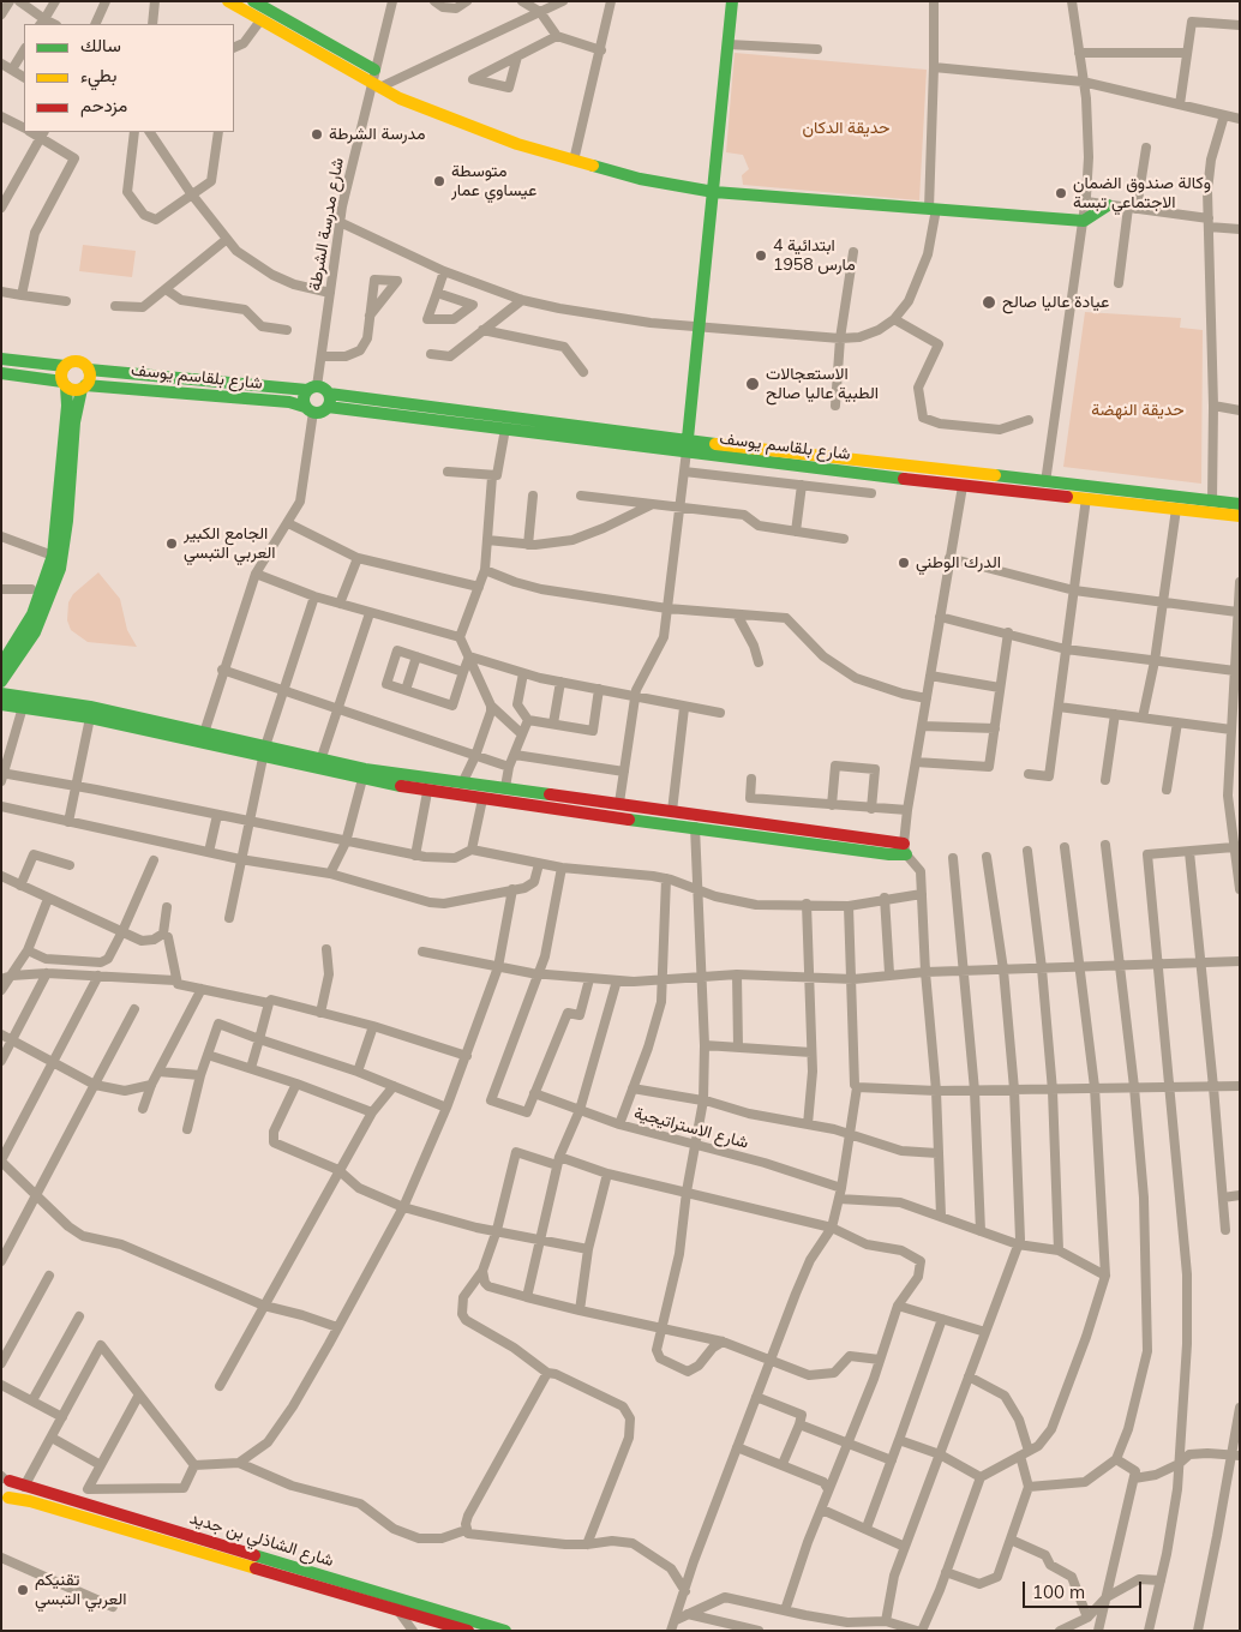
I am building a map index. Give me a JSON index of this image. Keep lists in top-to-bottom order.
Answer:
{
  "streets": {
    "main road": ["شارع بلقاسم يوسف", "شارع الشاذلي بن جديد"],
    "street": ["شارع مدرسة الشرطة", "شارع الاستراتيجية"]
  },
  "crossings": [
    ["شارع مدرسة الشرطة", "شارع بلقاسم يوسف"]
  ],
  "parks": ["حديقة الدكان", "حديقة النهضة"],
  "places": [
    "مدرسة الشرطة",
    "متوسطة عيساوي عمار",
    "وكالة صندوق الضمان الاجتماعي تبسة",
    "ابتدائية 4 مارس 1958",
    "عيادة عاليا صالح",
    "الاستعجالات الطبية عاليا صالح",
    "الجامع الكبير العربي التبسي",
    "الدرك الوطني",
    "تقنيكم العربي التبسي"
  ],
  "legend": ["سالك", "بطيء", "مزدحم"],
  "scale_bar": "100 m"
}
